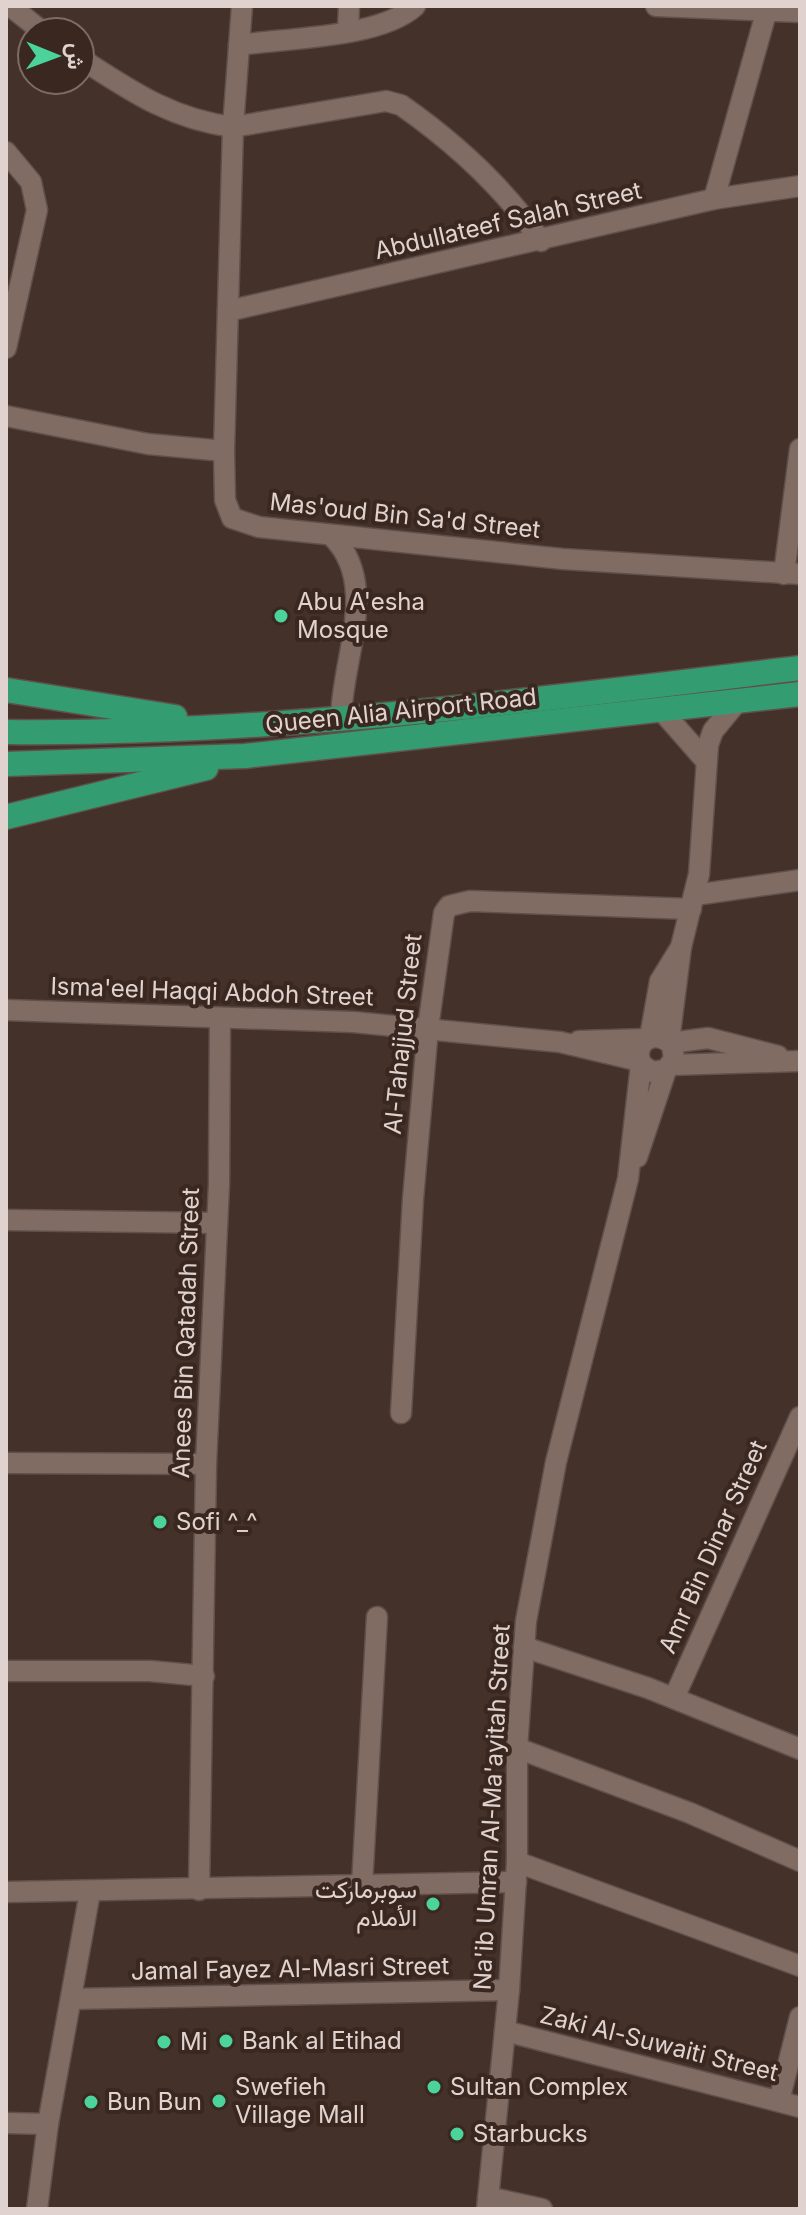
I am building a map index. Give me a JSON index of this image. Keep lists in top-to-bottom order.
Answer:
{
  "streets": {
    "highway": ["Queen Alia Airport Road"],
    "street": [
      "Abdullateef Salah Street",
      "Mas'oud Bin Sa'd Street",
      "Isma'eel Haqqi Abdoh Street",
      "Al-Tahajjud Street",
      "Anees Bin Qatadah Street",
      "Amr Bin Dinar Street",
      "Na'ib Umran Al-Ma'ayitah Street",
      "Jamal Fayez Al-Masri Street",
      "Zaki Al-Suwaiti Street"
    ]
  },
  "crossings": [
    ["Abdullateef Salah Street", "Mas'oud Bin Sa'd Street"],
    ["Isma'eel Haqqi Abdoh Street", "Al-Tahajjud Street"],
    ["Isma'eel Haqqi Abdoh Street", "Anees Bin Qatadah Street"],
    ["Isma'eel Haqqi Abdoh Street", "Na'ib Umran Al-Ma'ayitah Street"],
    ["Na'ib Umran Al-Ma'ayitah Street", "Jamal Fayez Al-Masri Street"],
    ["Na'ib Umran Al-Ma'ayitah Street", "Zaki Al-Suwaiti Street"]
  ],
  "places": [
    "Abu A'esha Mosque",
    "Sofi ^_^",
    "سوبرماركت الأملام",
    "Bank al Etihad",
    "Mi",
    "Sultan Complex",
    "Swefieh Village Mall",
    "Bun Bun",
    "Starbucks"
  ],
  "north": "right"
}
